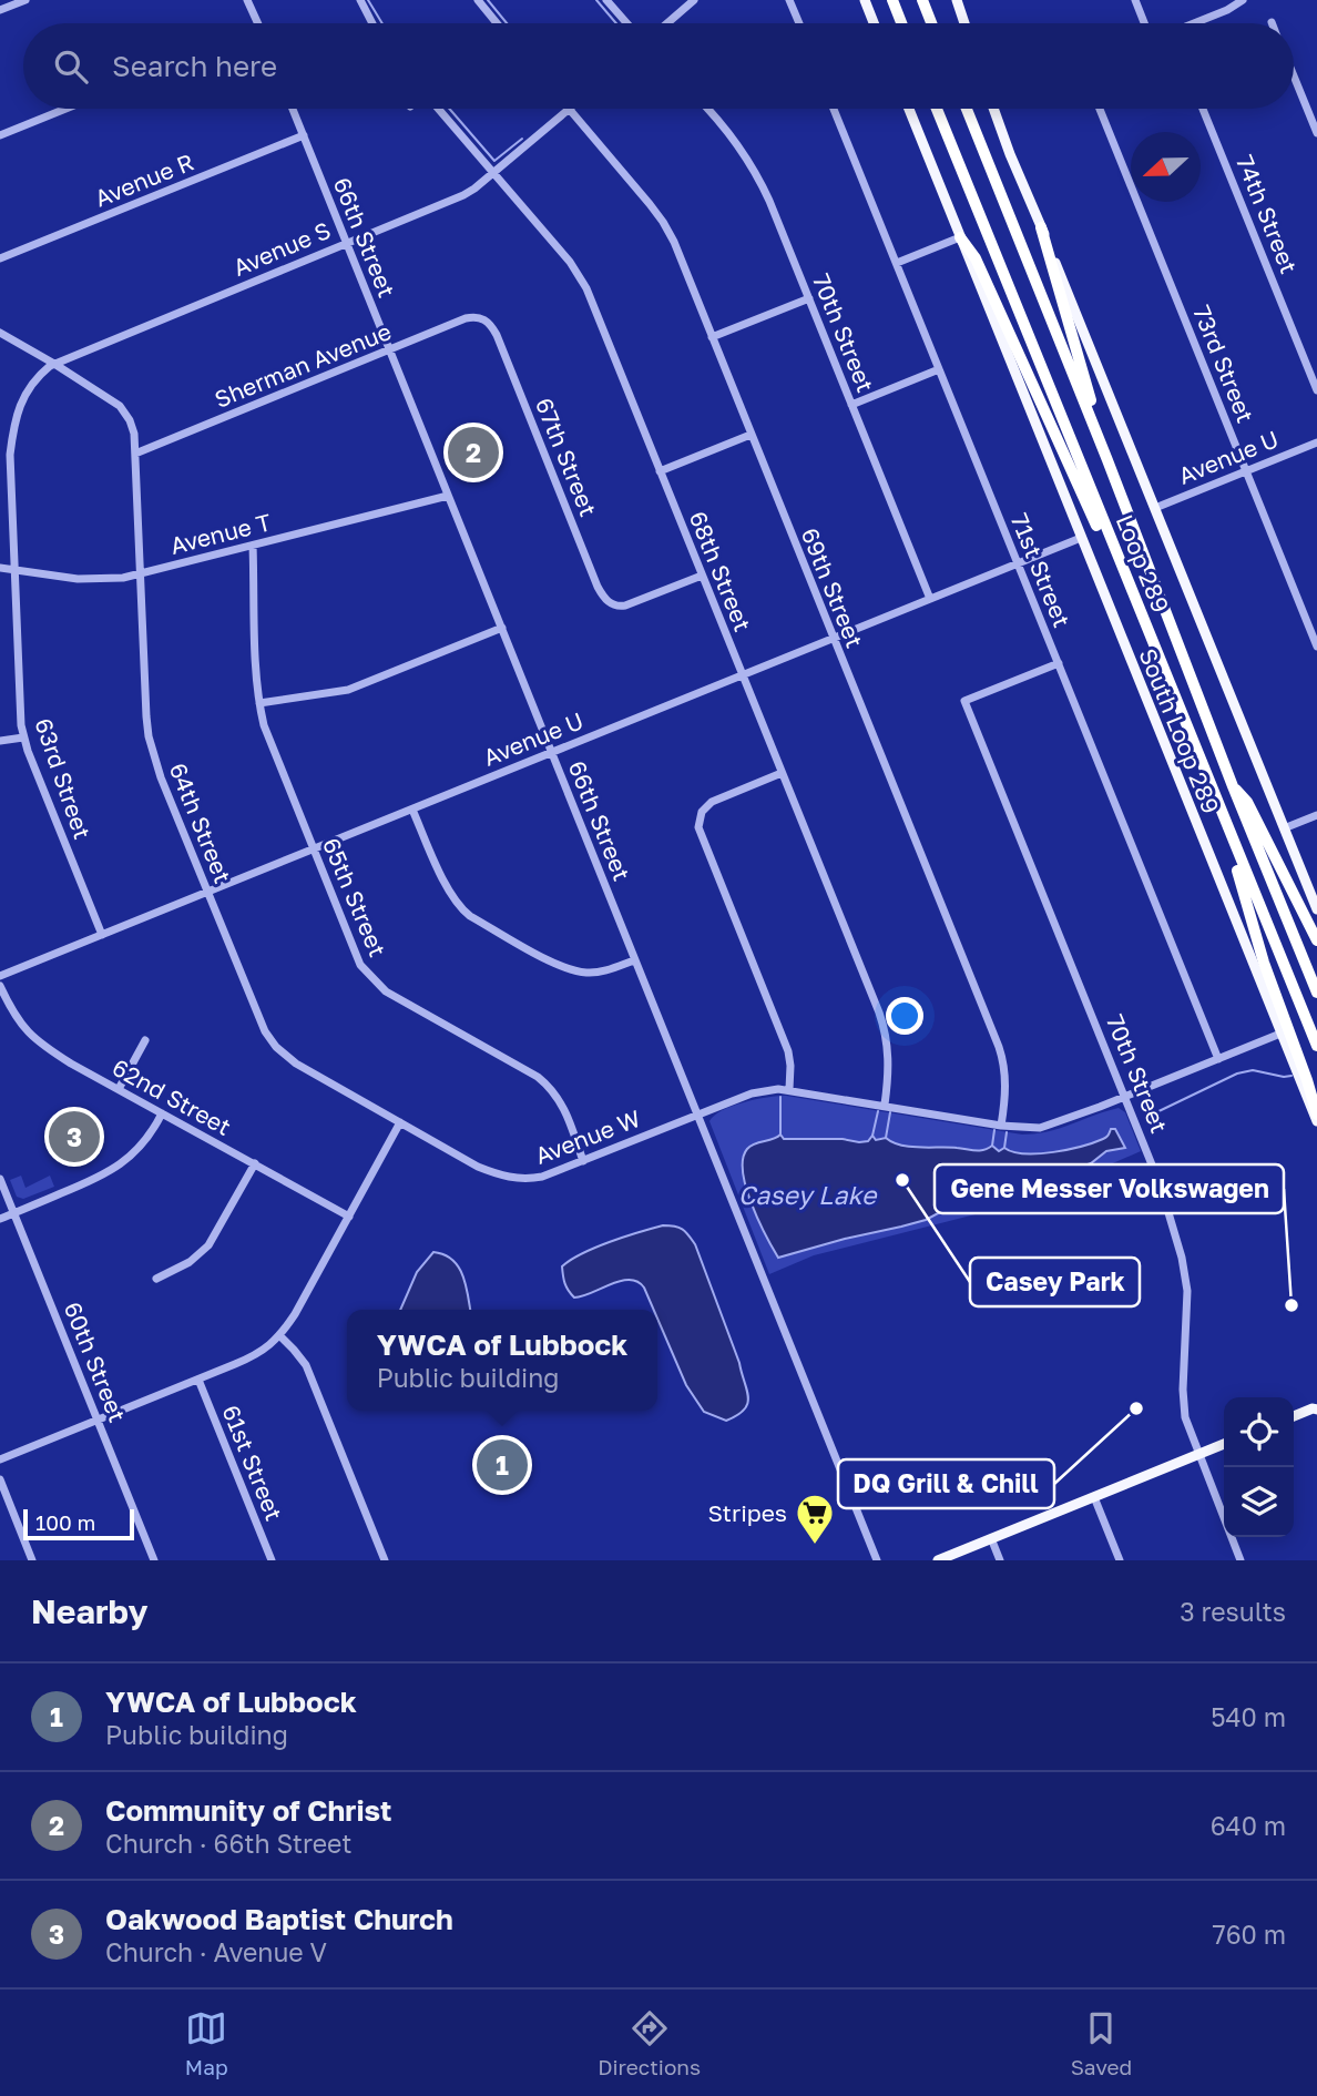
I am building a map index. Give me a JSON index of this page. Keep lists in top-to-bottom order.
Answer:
{
  "streets": {
    "highway": ["Loop 289"],
    "main road": ["South Loop 289"],
    "street": [
      "Avenue R",
      "74th Street",
      "66th Street",
      "Avenue S",
      "70th Street",
      "73rd Street",
      "Sherman Avenue",
      "67th Street",
      "Avenue U",
      "Avenue T",
      "71st Street",
      "68th Street",
      "69th Street",
      "63rd Street",
      "64th Street",
      "65th Street",
      "62nd Street",
      "Avenue W",
      "60th Street",
      "61st Street"
    ]
  },
  "crossings": [
    ["Avenue R", "66th Street"],
    ["66th Street", "Avenue S"],
    ["66th Street", "Sherman Avenue"],
    ["66th Street", "Avenue U"],
    ["66th Street", "Avenue T"],
    ["66th Street", "Avenue W"],
    ["Avenue S", "68th Street"],
    ["Avenue S", "69th Street"],
    ["Avenue S", "63rd Street"],
    ["Avenue S", "64th Street"],
    ["70th Street", "Avenue U"],
    ["70th Street", "71st Street"],
    ["70th Street", "Avenue W"],
    ["73rd Street", "Avenue U"],
    ["Sherman Avenue", "67th Street"],
    ["Sherman Avenue", "64th Street"],
    ["67th Street", "68th Street"],
    ["Avenue U", "71st Street"],
    ["Avenue U", "68th Street"],
    ["Avenue U", "69th Street"],
    ["Avenue U", "South Loop 289"],
    ["Avenue U", "63rd Street"],
    ["Avenue U", "64th Street"],
    ["Avenue U", "65th Street"],
    ["Avenue T", "63rd Street"],
    ["Avenue T", "64th Street"],
    ["Avenue T", "65th Street"],
    ["71st Street", "Avenue W"],
    ["68th Street", "Avenue W"],
    ["69th Street", "Avenue W"],
    ["South Loop 289", "Avenue W"],
    ["63rd Street", "64th Street"],
    ["64th Street", "Avenue W"],
    ["65th Street", "Avenue W"]
  ],
  "water": ["Casey Lake"],
  "places": {
    "other": ["Casey Park", "Gene Messer Volkswagen", "DQ Grill & Chill"],
    "supermarket": ["Stripes"]
  },
  "scale_bar": "100 m",
  "north": "left",
  "page": {
    "search": "Search here",
    "pins": ["2", "3", "1"],
    "popup": ["YWCA of Lubbock", "Public building"],
    "scale": "100 m",
    "heading": ["Nearby", "3 results"],
    "list": [
      {
        "mark": "1",
        "name": "YWCA of Lubbock",
        "note": "Public building",
        "value": "540 m"
      },
      {
        "mark": "2",
        "name": "Community of Christ",
        "note": "Church · 66th Street",
        "value": "640 m"
      },
      {
        "mark": "3",
        "name": "Oakwood Baptist Church",
        "note": "Church · Avenue V",
        "value": "760 m"
      }
    ],
    "nav": ["Map", "Directions", "Saved"]
  }
}
